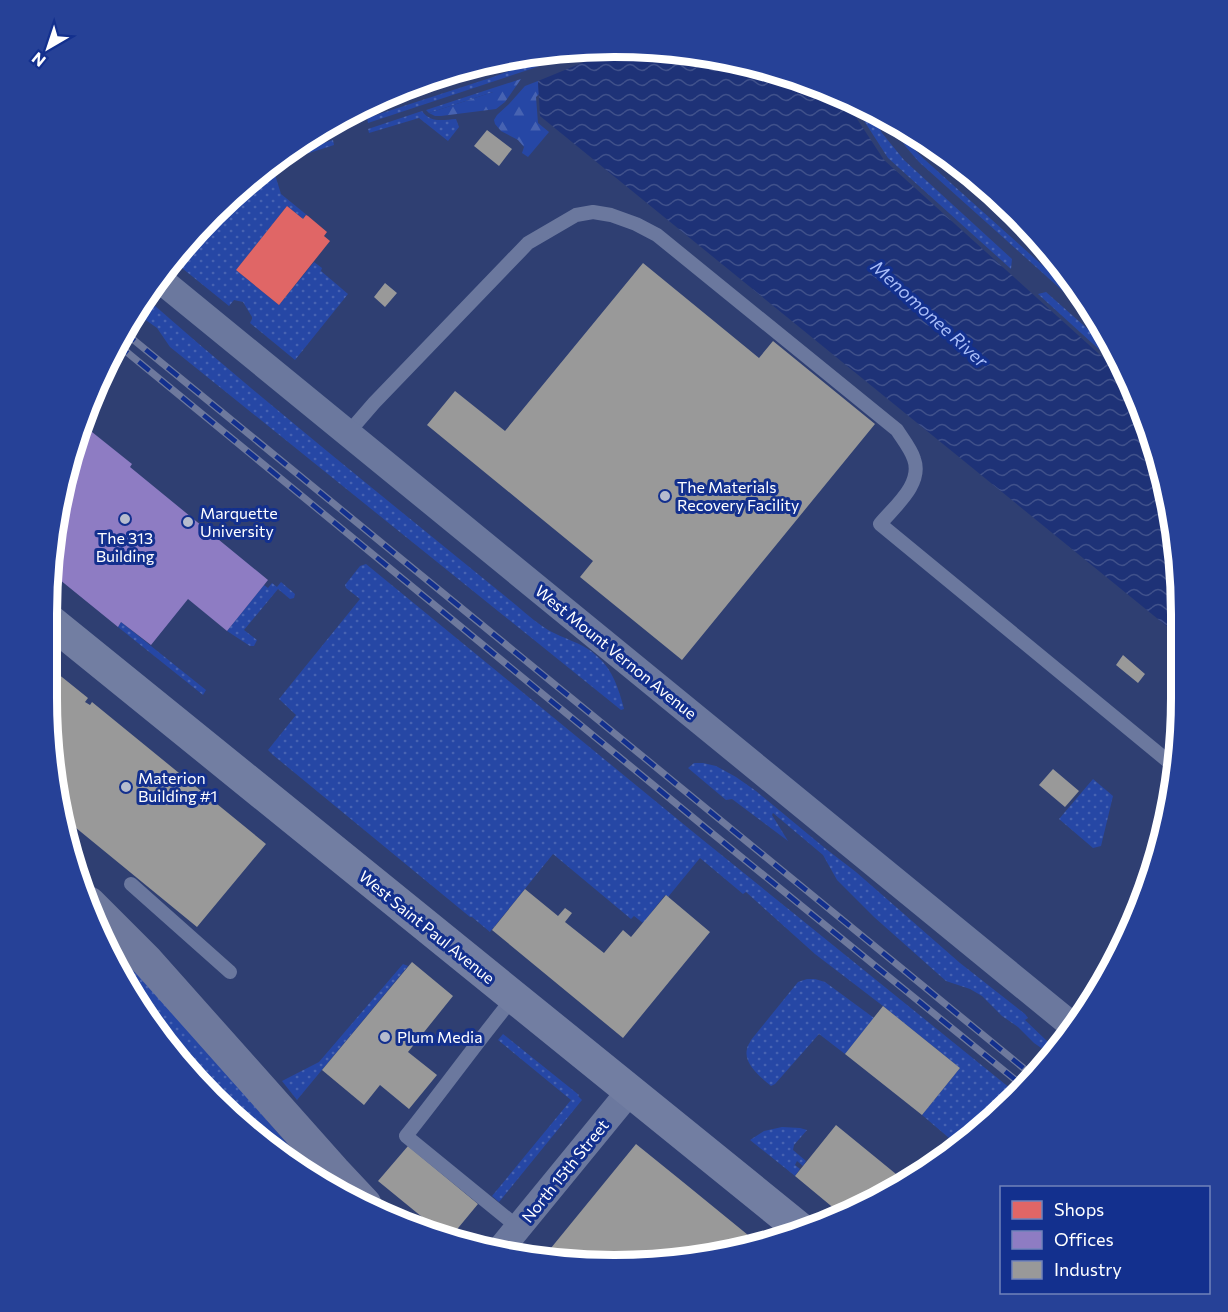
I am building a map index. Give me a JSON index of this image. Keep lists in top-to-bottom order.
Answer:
{
  "streets": {
    "street": ["West Mount Vernon Avenue", "West Saint Paul Avenue", "North 15th Street"]
  },
  "crossings": [
    ["West Saint Paul Avenue", "North 15th Street"]
  ],
  "water": ["Menomonee River"],
  "places": [
    "The Materials Recovery Facility",
    "The 313 Building",
    "Marquette University",
    "Materion Building #1",
    "Plum Media"
  ],
  "legend": ["Shops", "Offices", "Industry"],
  "north": "bottom left"
}
